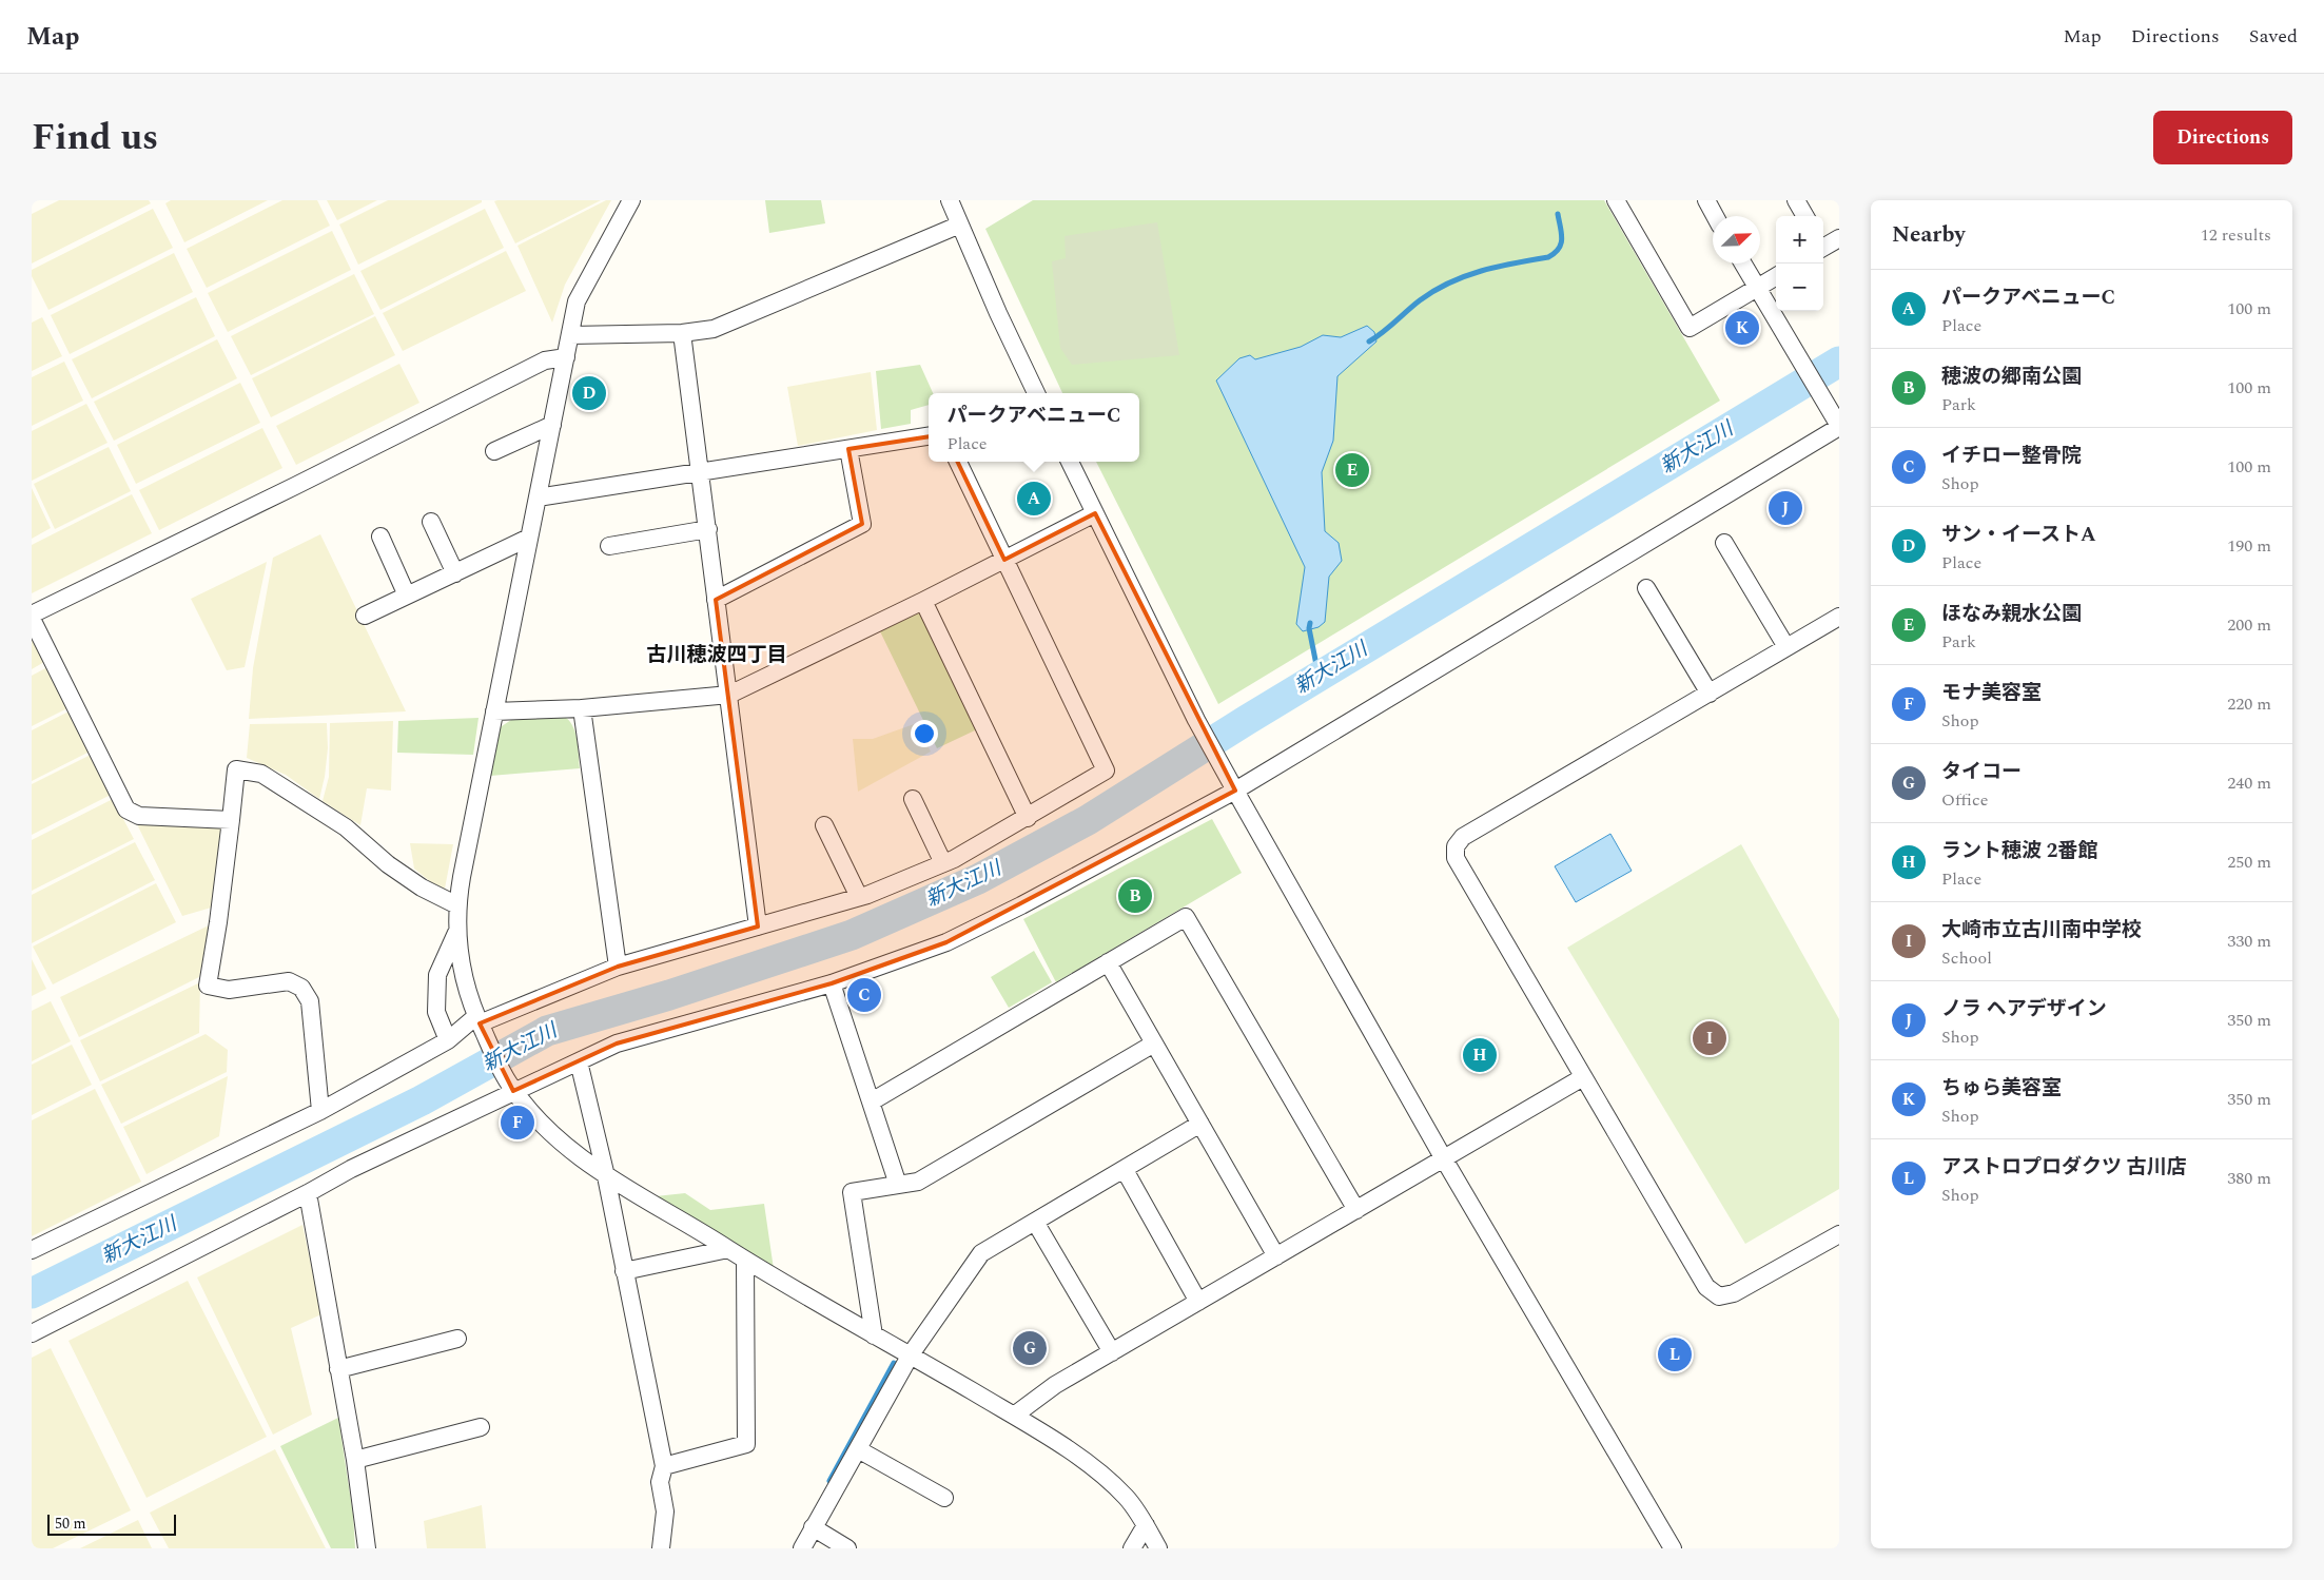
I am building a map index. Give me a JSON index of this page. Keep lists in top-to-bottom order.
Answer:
{
  "districts": ["古川穂波四丁目"],
  "water": ["新大江川"],
  "scale_bar": "50 m",
  "north": "top right",
  "page": {
    "header": "Map",
    "nav": ["Map", "Directions", "Saved"],
    "title": "Find us",
    "buttons": "Directions",
    "heading": ["Nearby", "12 results"],
    "map_buttons": ["+", "−"],
    "list": [
      {
        "mark": "A",
        "name": "パークアベニューC",
        "note": "Place",
        "value": "100 m"
      },
      {
        "mark": "B",
        "name": "穂波の郷南公園",
        "note": "Park",
        "value": "100 m"
      },
      {
        "mark": "C",
        "name": "イチロー整骨院",
        "note": "Shop",
        "value": "100 m"
      },
      {
        "mark": "D",
        "name": "サン・イーストA",
        "note": "Place",
        "value": "190 m"
      },
      {
        "mark": "E",
        "name": "ほなみ親水公園",
        "note": "Park",
        "value": "200 m"
      },
      {
        "mark": "F",
        "name": "モナ美容室",
        "note": "Shop",
        "value": "220 m"
      },
      {
        "mark": "G",
        "name": "タイコー",
        "note": "Office",
        "value": "240 m"
      },
      {
        "mark": "H",
        "name": "ラント穂波 2番館",
        "note": "Place",
        "value": "250 m"
      },
      {
        "mark": "I",
        "name": "大崎市立古川南中学校",
        "note": "School",
        "value": "330 m"
      },
      {
        "mark": "J",
        "name": "ノラ ヘアデザイン",
        "note": "Shop",
        "value": "350 m"
      },
      {
        "mark": "K",
        "name": "ちゅら美容室",
        "note": "Shop",
        "value": "350 m"
      },
      {
        "mark": "L",
        "name": "アストロプロダクツ 古川店",
        "note": "Shop",
        "value": "380 m"
      }
    ],
    "pins": [
      "K",
      "D",
      "E",
      "A",
      "J",
      "B",
      "C",
      "I",
      "H",
      "F",
      "G",
      "L"
    ],
    "popup": ["パークアベニューC", "Place"],
    "scale": "50 m"
  }
}
